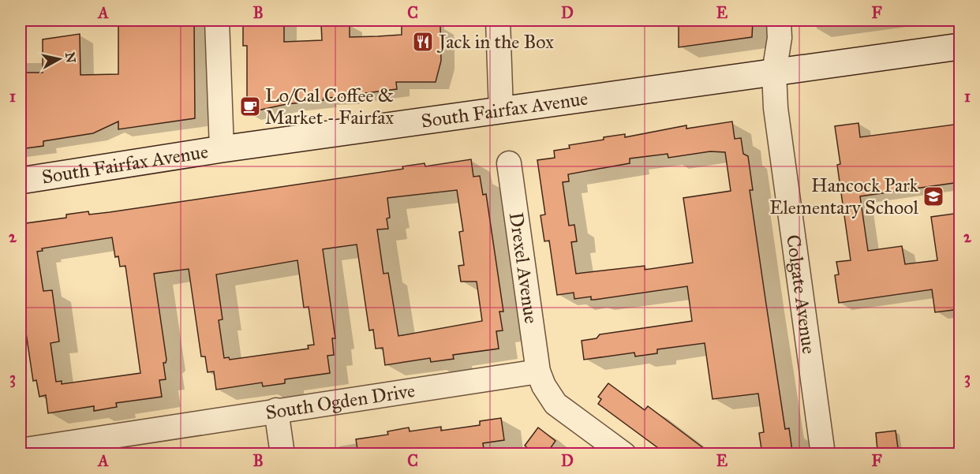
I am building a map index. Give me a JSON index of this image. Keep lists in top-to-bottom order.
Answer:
{
  "streets": {
    "main road": ["South Fairfax Avenue"],
    "street": ["Drexel Avenue", "Colgate Avenue", "South Ogden Drive"]
  },
  "crossings": [
    ["South Fairfax Avenue", "Colgate Avenue"],
    ["Drexel Avenue", "South Ogden Drive"]
  ],
  "places": {
    "restaurant": ["Jack in the Box"],
    "cafe": ["Lo/Cal Coffee & Market - Fairfax"],
    "school or university": ["Hancock Park Elementary School"]
  },
  "north": "right",
  "grid": {
    "columns": [
      "A",
      "B",
      "C",
      "D",
      "E",
      "F"
    ],
    "rows": ["1", "2", "3"]
  }
}
